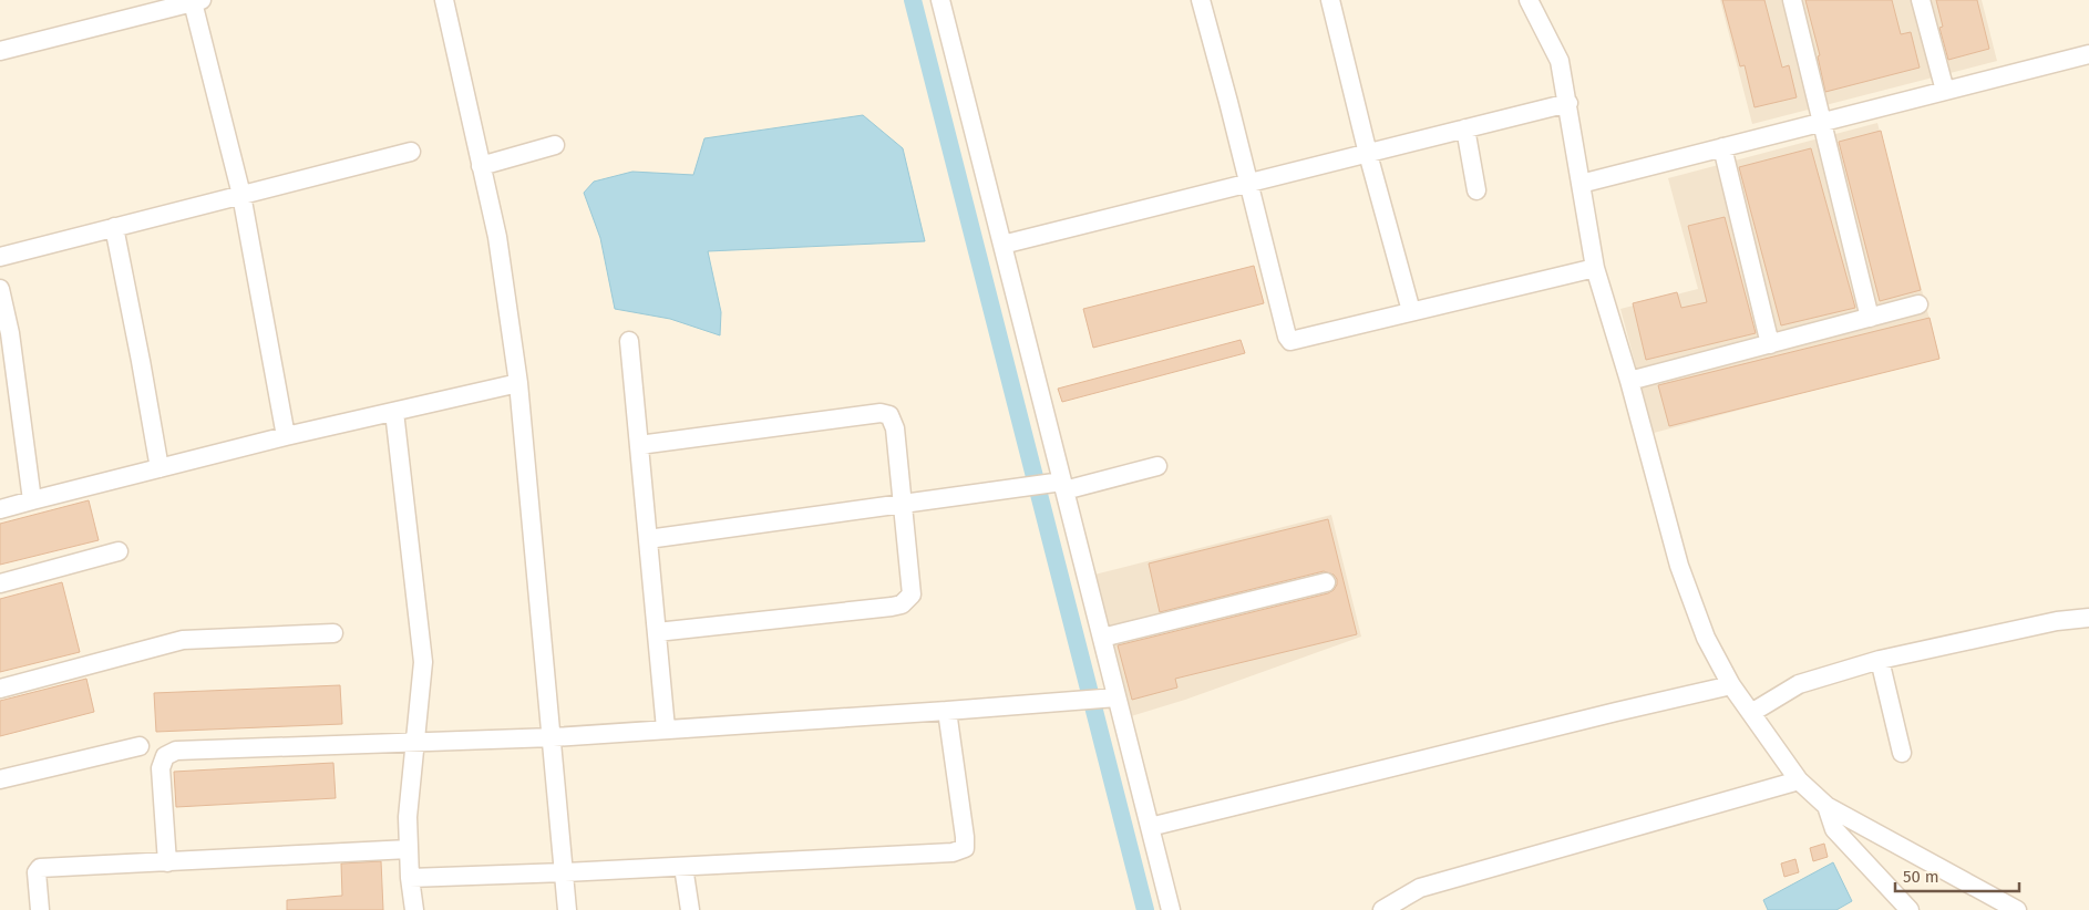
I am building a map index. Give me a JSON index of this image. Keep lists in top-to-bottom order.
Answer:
{
  "scale_bar": "50 m"
}
